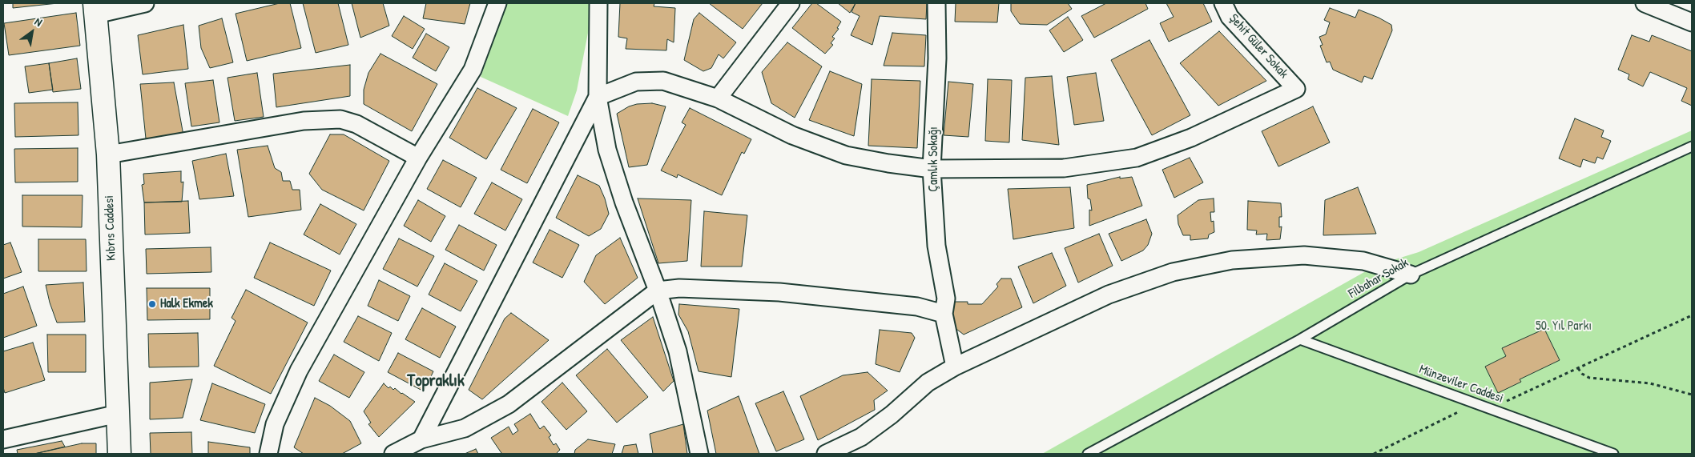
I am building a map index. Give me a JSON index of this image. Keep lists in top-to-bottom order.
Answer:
{
  "streets": {
    "main road": ["Kıbrıs Caddesi"],
    "street": ["Şehit Güler Sokak", "Çamlık Sokağı"],
    "lane": ["Filbahar Sokak", "Münzeviler Caddesi"]
  },
  "crossings": [
    ["Şehit Güler Sokak", "Çamlık Sokağı"],
    ["Filbahar Sokak", "Münzeviler Caddesi"]
  ],
  "districts": ["Topraklık"],
  "parks": ["50. Yıl Parkı"],
  "places": ["Halk Ekmek"],
  "north": "top right"
}
